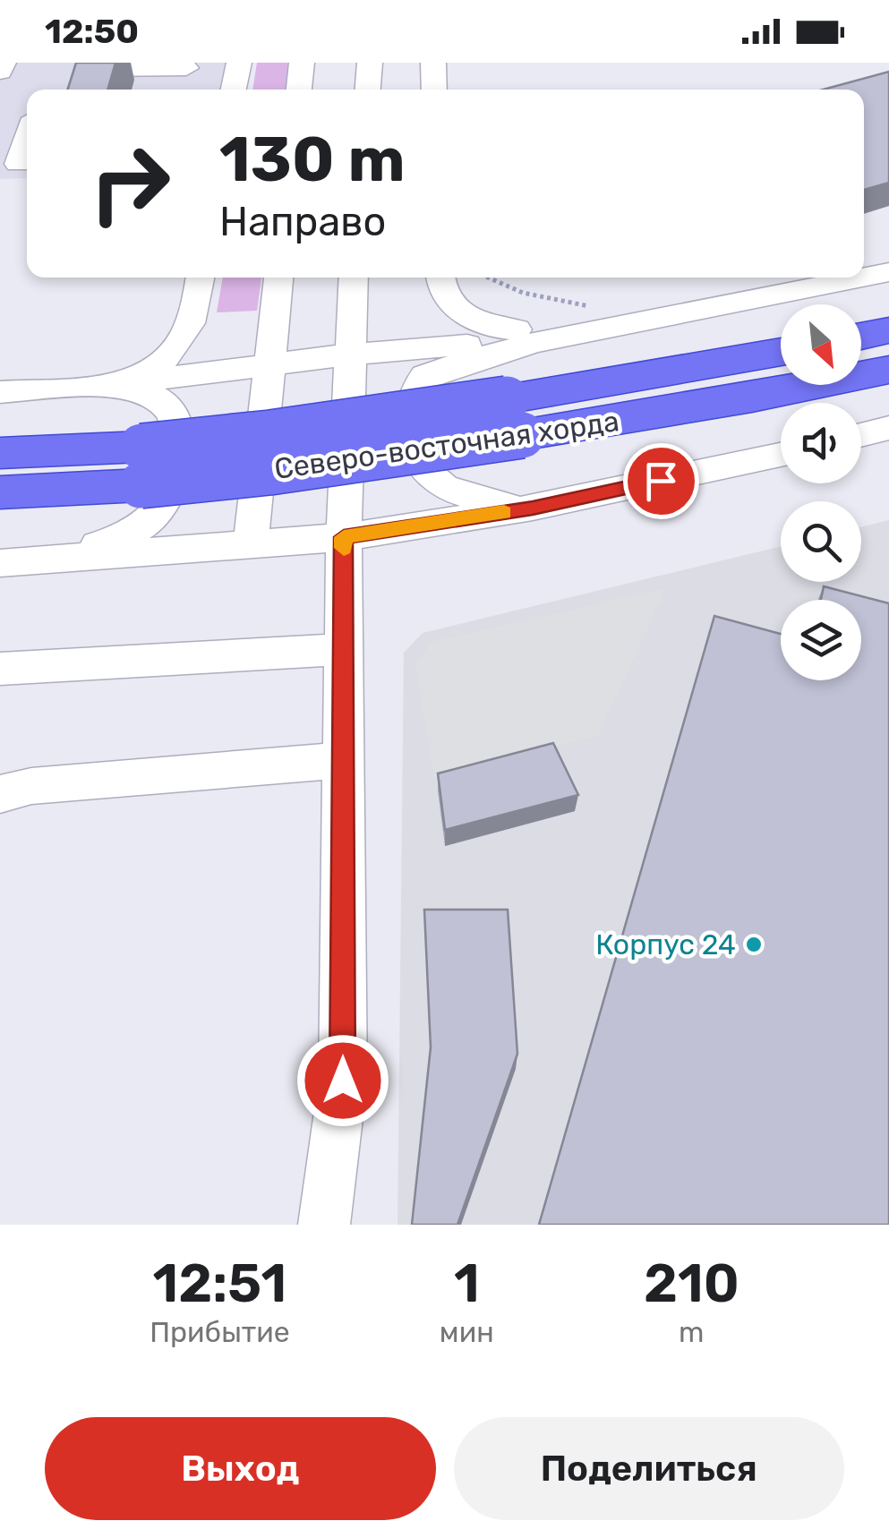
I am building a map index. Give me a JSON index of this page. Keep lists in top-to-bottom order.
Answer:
{
  "streets": {
    "highway": ["Северо-восточная хорда"]
  },
  "places": ["Корпус 24"],
  "north": "bottom right",
  "page": {
    "status": "12:50",
    "turn": ["130 m", "Направо"],
    "eta": [
      "12:51",
      "Прибытие",
      "1",
      "мин",
      "210",
      "m"
    ],
    "buttons": ["Выход", "Поделиться"]
  }
}
